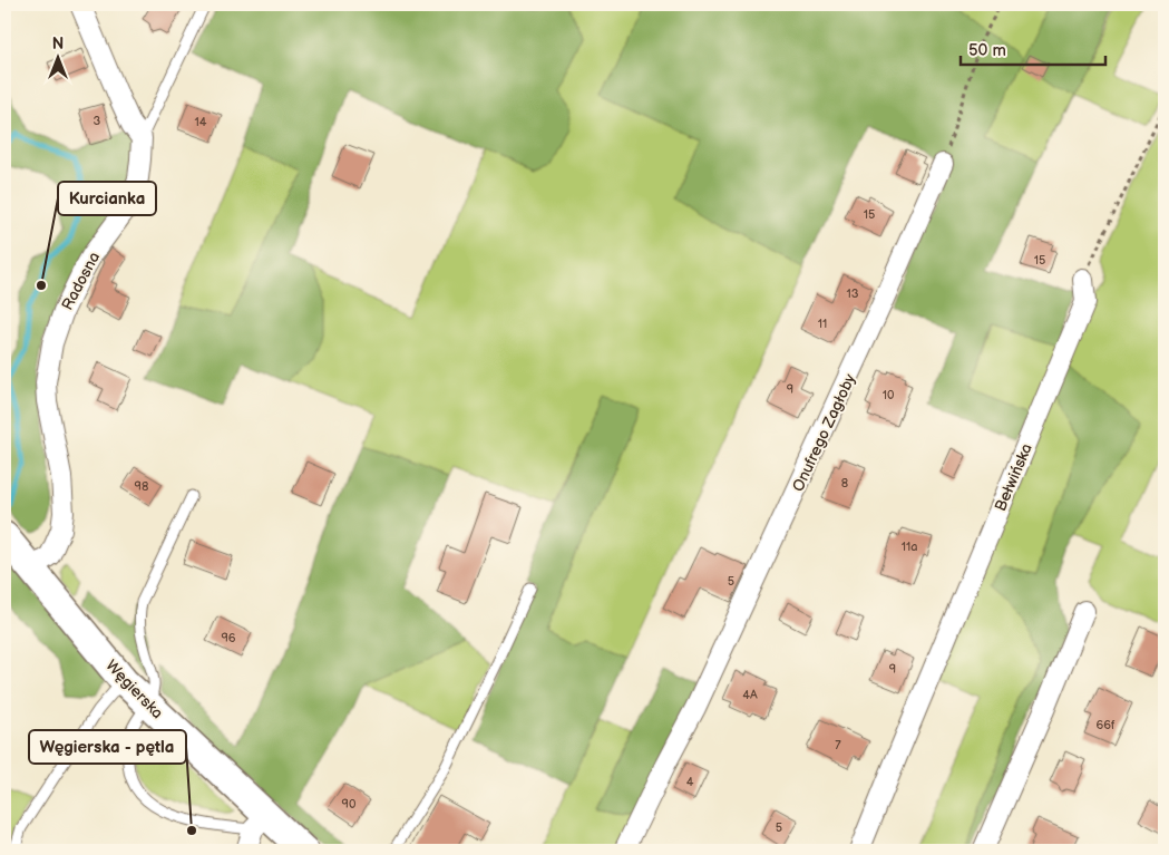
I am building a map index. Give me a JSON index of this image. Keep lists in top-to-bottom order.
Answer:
{
  "streets": {
    "main road": ["Węgierska"],
    "street": ["Radosna", "Onufrego Zagłoby", "Bełwińska"]
  },
  "crossings": [
    ["Radosna", "Węgierska"]
  ],
  "places": ["Kurcianka", "Węgierska - pętla"],
  "house_numbers": [
    "3",
    "14",
    "15",
    "15",
    "13",
    "11",
    "9",
    "10",
    "8",
    "98",
    "11a",
    "5",
    "96",
    "9",
    "4A",
    "66f",
    "7",
    "4",
    "90",
    "5"
  ],
  "scale_bar": "50 m",
  "north": "top"
}
